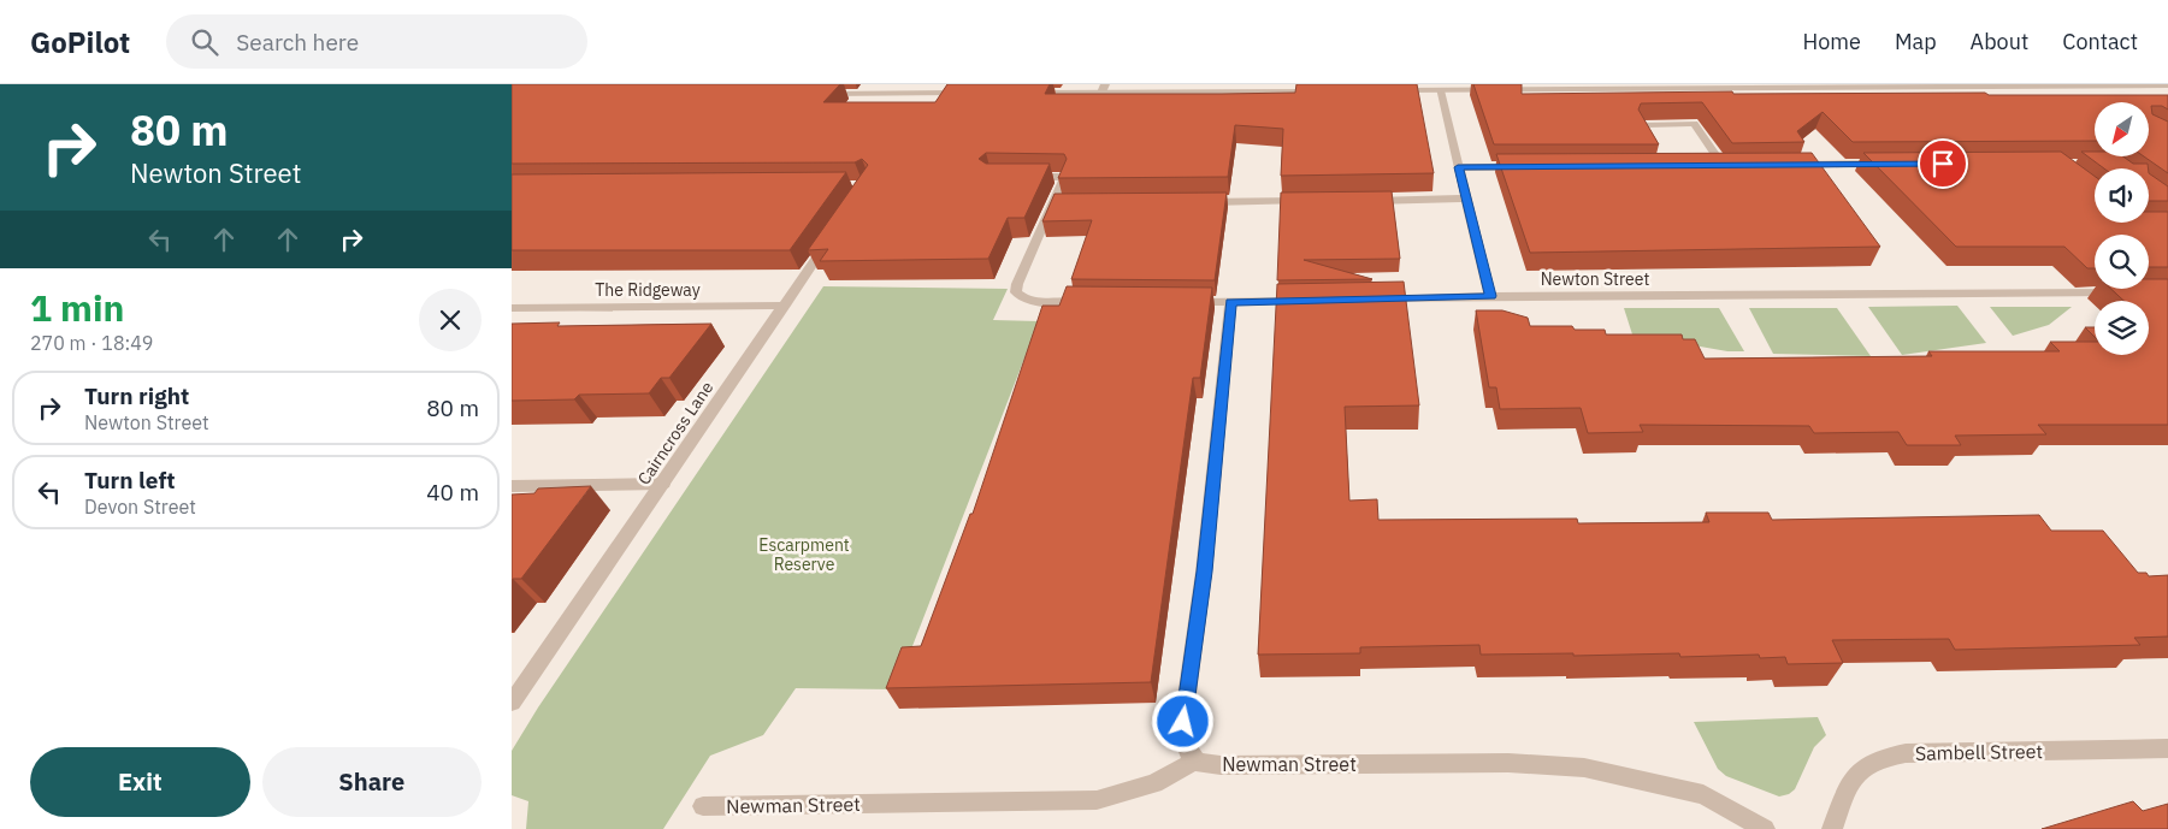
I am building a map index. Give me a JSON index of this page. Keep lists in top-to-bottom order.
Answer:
{
  "streets": {
    "street": [
      "Newton Street",
      "The Ridgeway",
      "Cairncross Lane",
      "Sambell Street",
      "Newman Street"
    ]
  },
  "crossings": [
    ["The Ridgeway", "Cairncross Lane"]
  ],
  "parks": ["Escarpment Reserve"],
  "north": "bottom left",
  "page": {
    "header": "GoPilot",
    "search": "Search here",
    "nav": [
      "Home",
      "Map",
      "About",
      "Contact"
    ],
    "turn": ["80 m", "Newton Street"],
    "heading": ["1 min", "270 m · 18:49"],
    "list": [
      {
        "name": "Turn right",
        "note": "Newton Street",
        "value": "80 m"
      },
      {
        "name": "Turn left",
        "note": "Devon Street",
        "value": "40 m"
      }
    ],
    "buttons": ["Exit", "Share"]
  }
}
